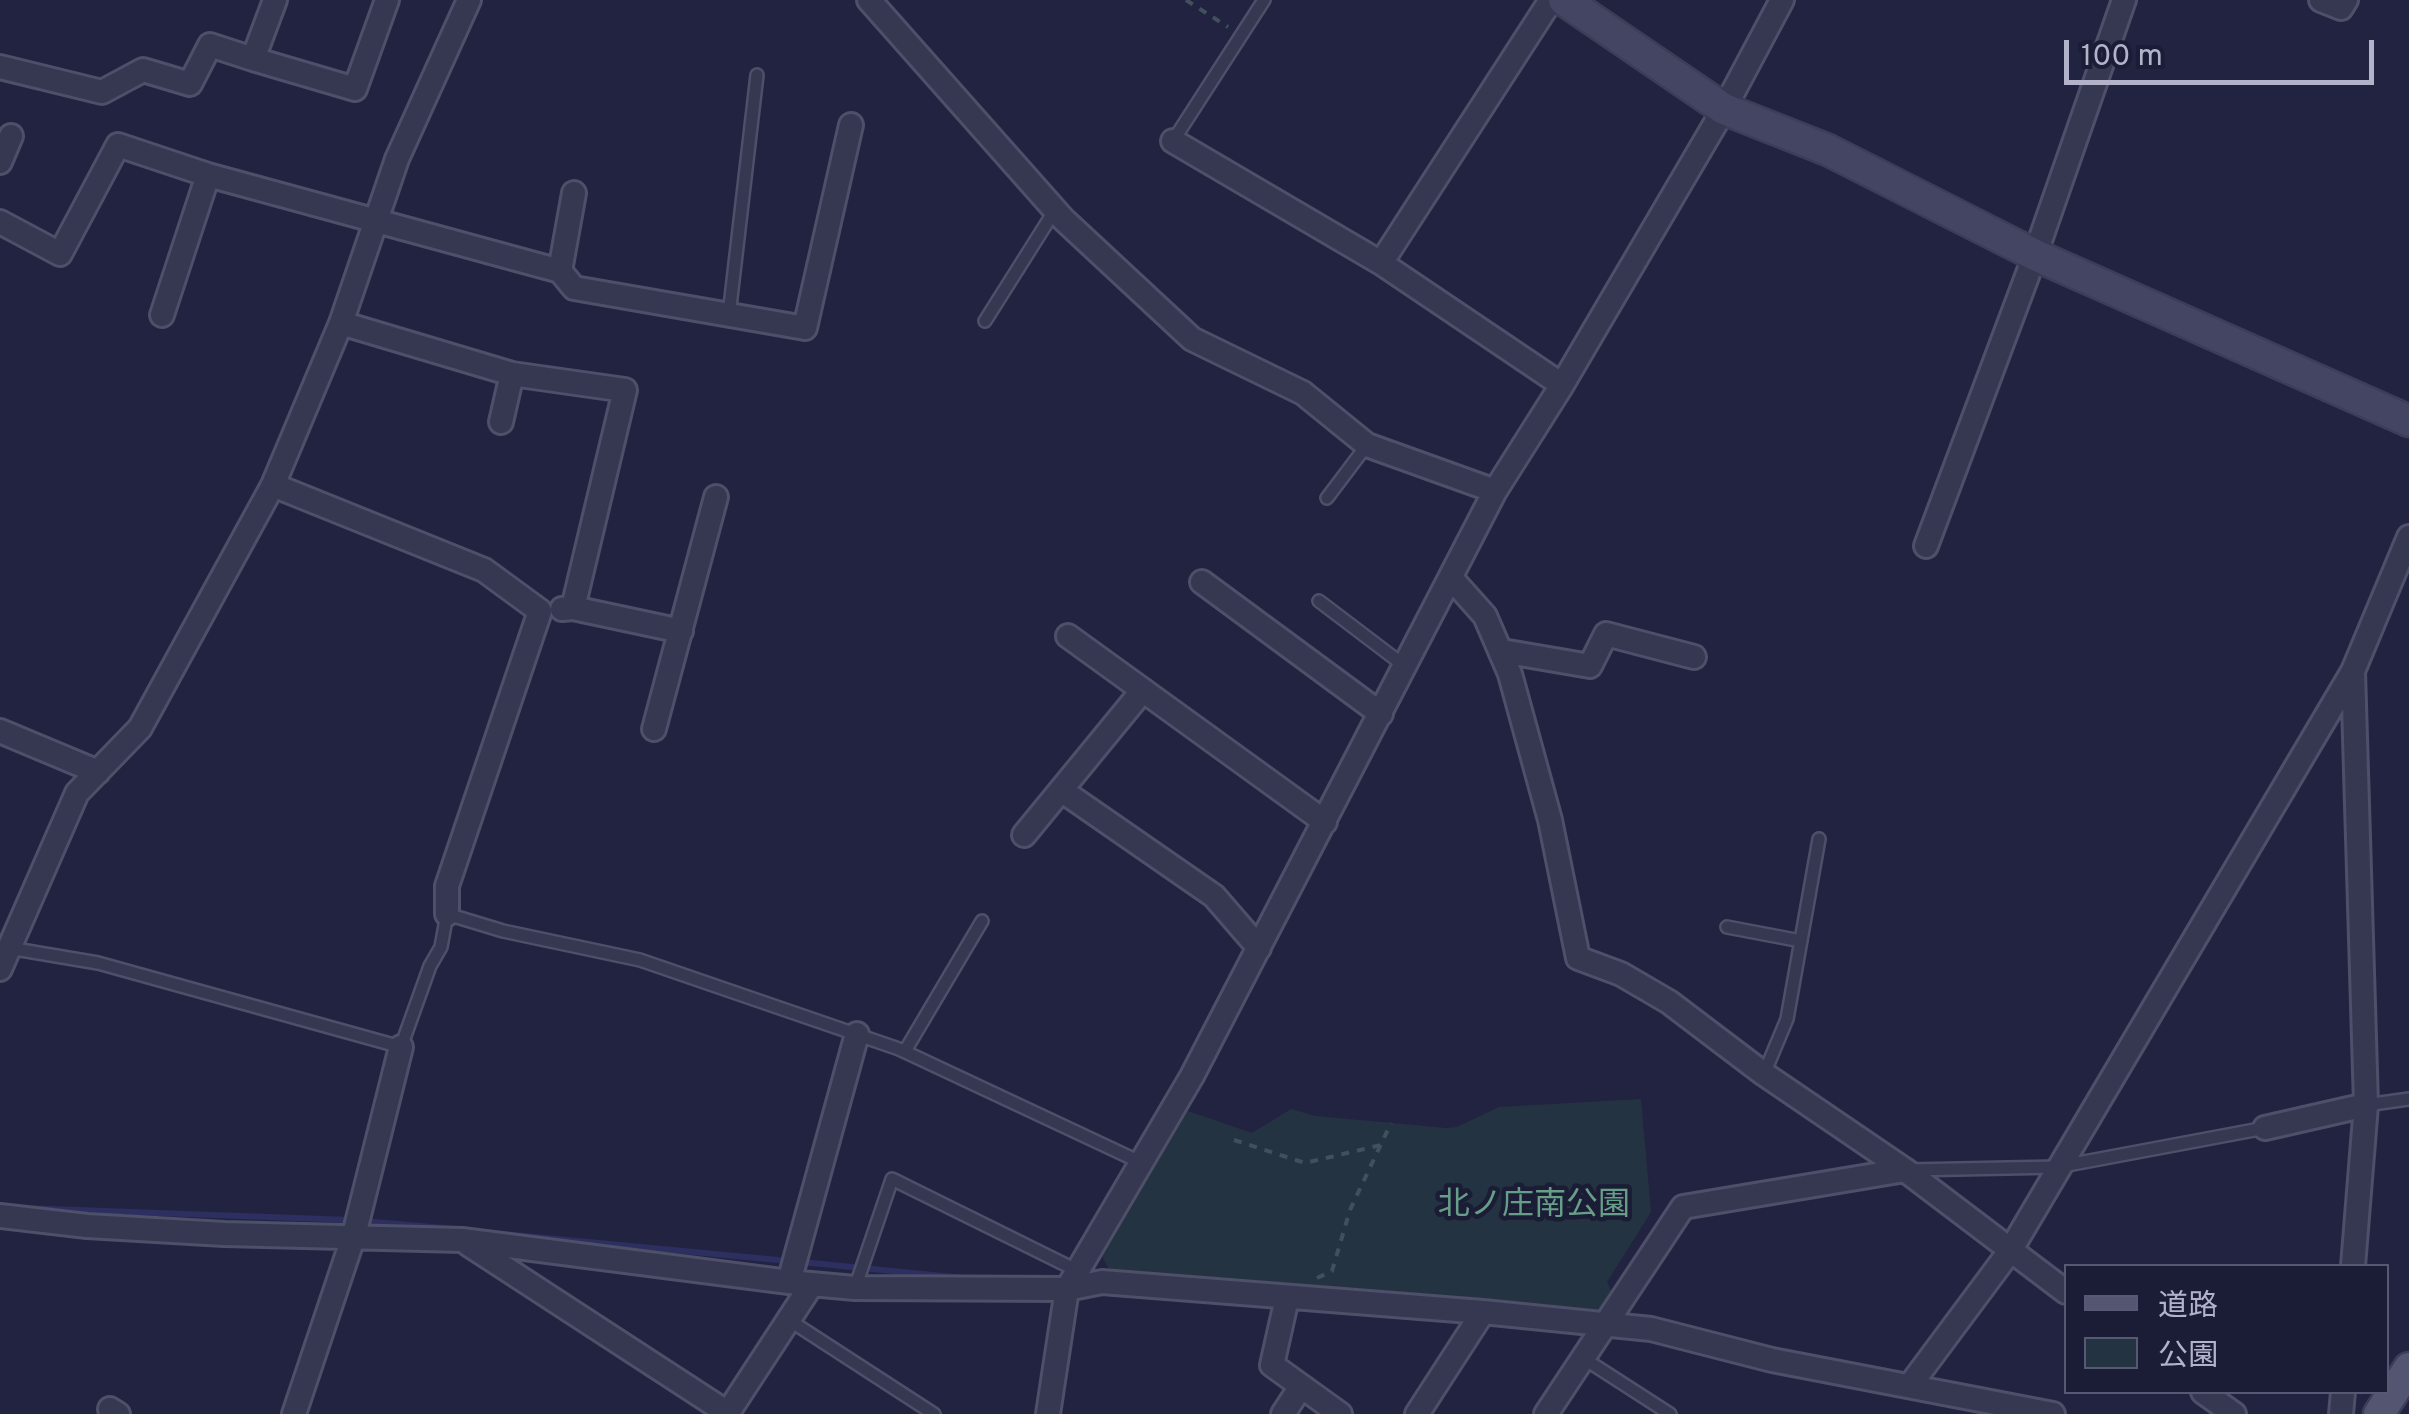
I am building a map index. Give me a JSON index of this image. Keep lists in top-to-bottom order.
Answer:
{
  "parks": ["北ノ庄南公園"],
  "legend": ["道路", "公園"],
  "scale_bar": "100 m"
}
